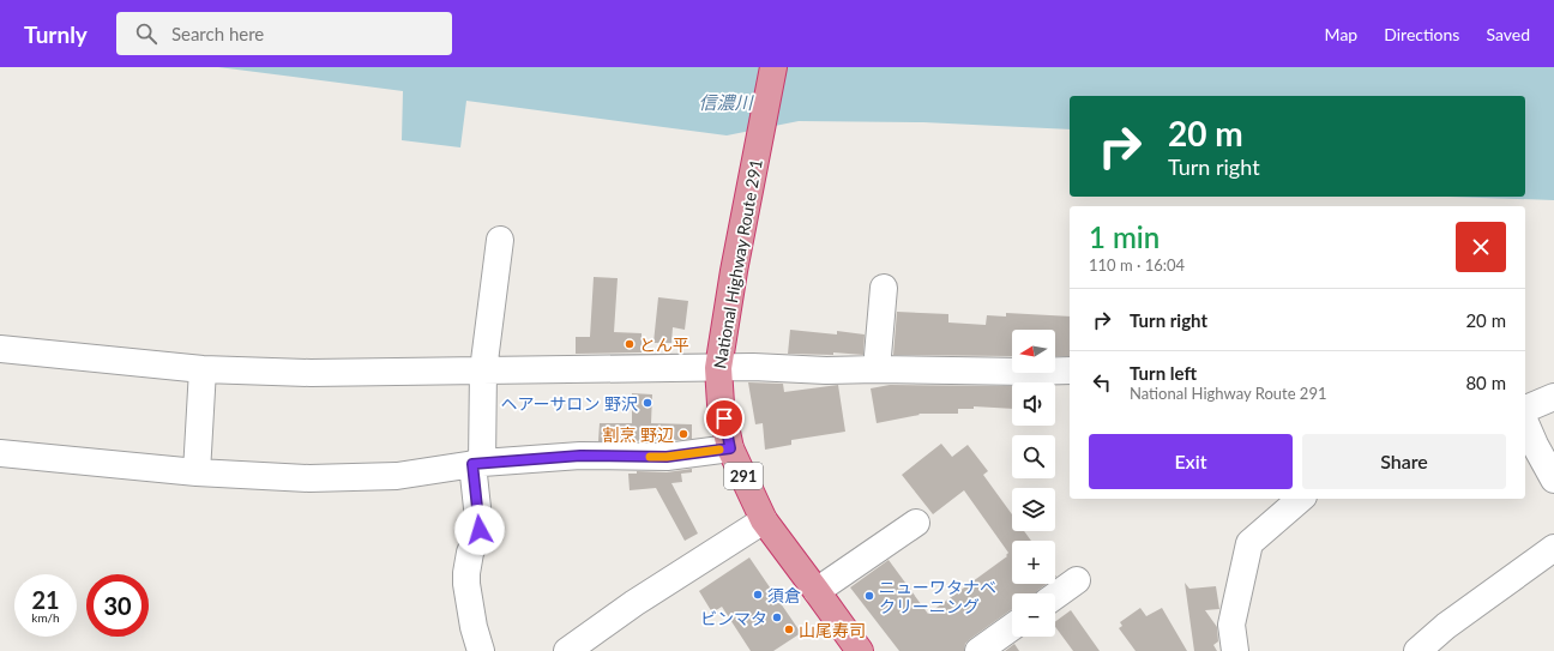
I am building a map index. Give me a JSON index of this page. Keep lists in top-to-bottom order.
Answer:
{
  "streets": {
    "highway": ["National Highway Route 291", "291"]
  },
  "water": ["信濃川"],
  "places": [
    "とん平",
    "ヘアーサロン 野沢",
    "割烹 野辺",
    "須倉",
    "ニューワタナベ クリーニング",
    "ビンマタ",
    "山尾寿司"
  ],
  "north": "left",
  "page": {
    "header": "Turnly",
    "search": "Search here",
    "nav": ["Map", "Directions", "Saved"],
    "turn": ["20 m", "Turn right"],
    "heading": ["1 min", "110 m · 16:04"],
    "list": [
      {
        "name": "Turn right",
        "value": "20 m"
      },
      {
        "name": "Turn left",
        "note": "National Highway Route 291",
        "value": "80 m"
      }
    ],
    "map_buttons": ["+", "−"],
    "buttons": ["Exit", "Share"],
    "speed": "21 km/h",
    "limit": "30"
  }
}
